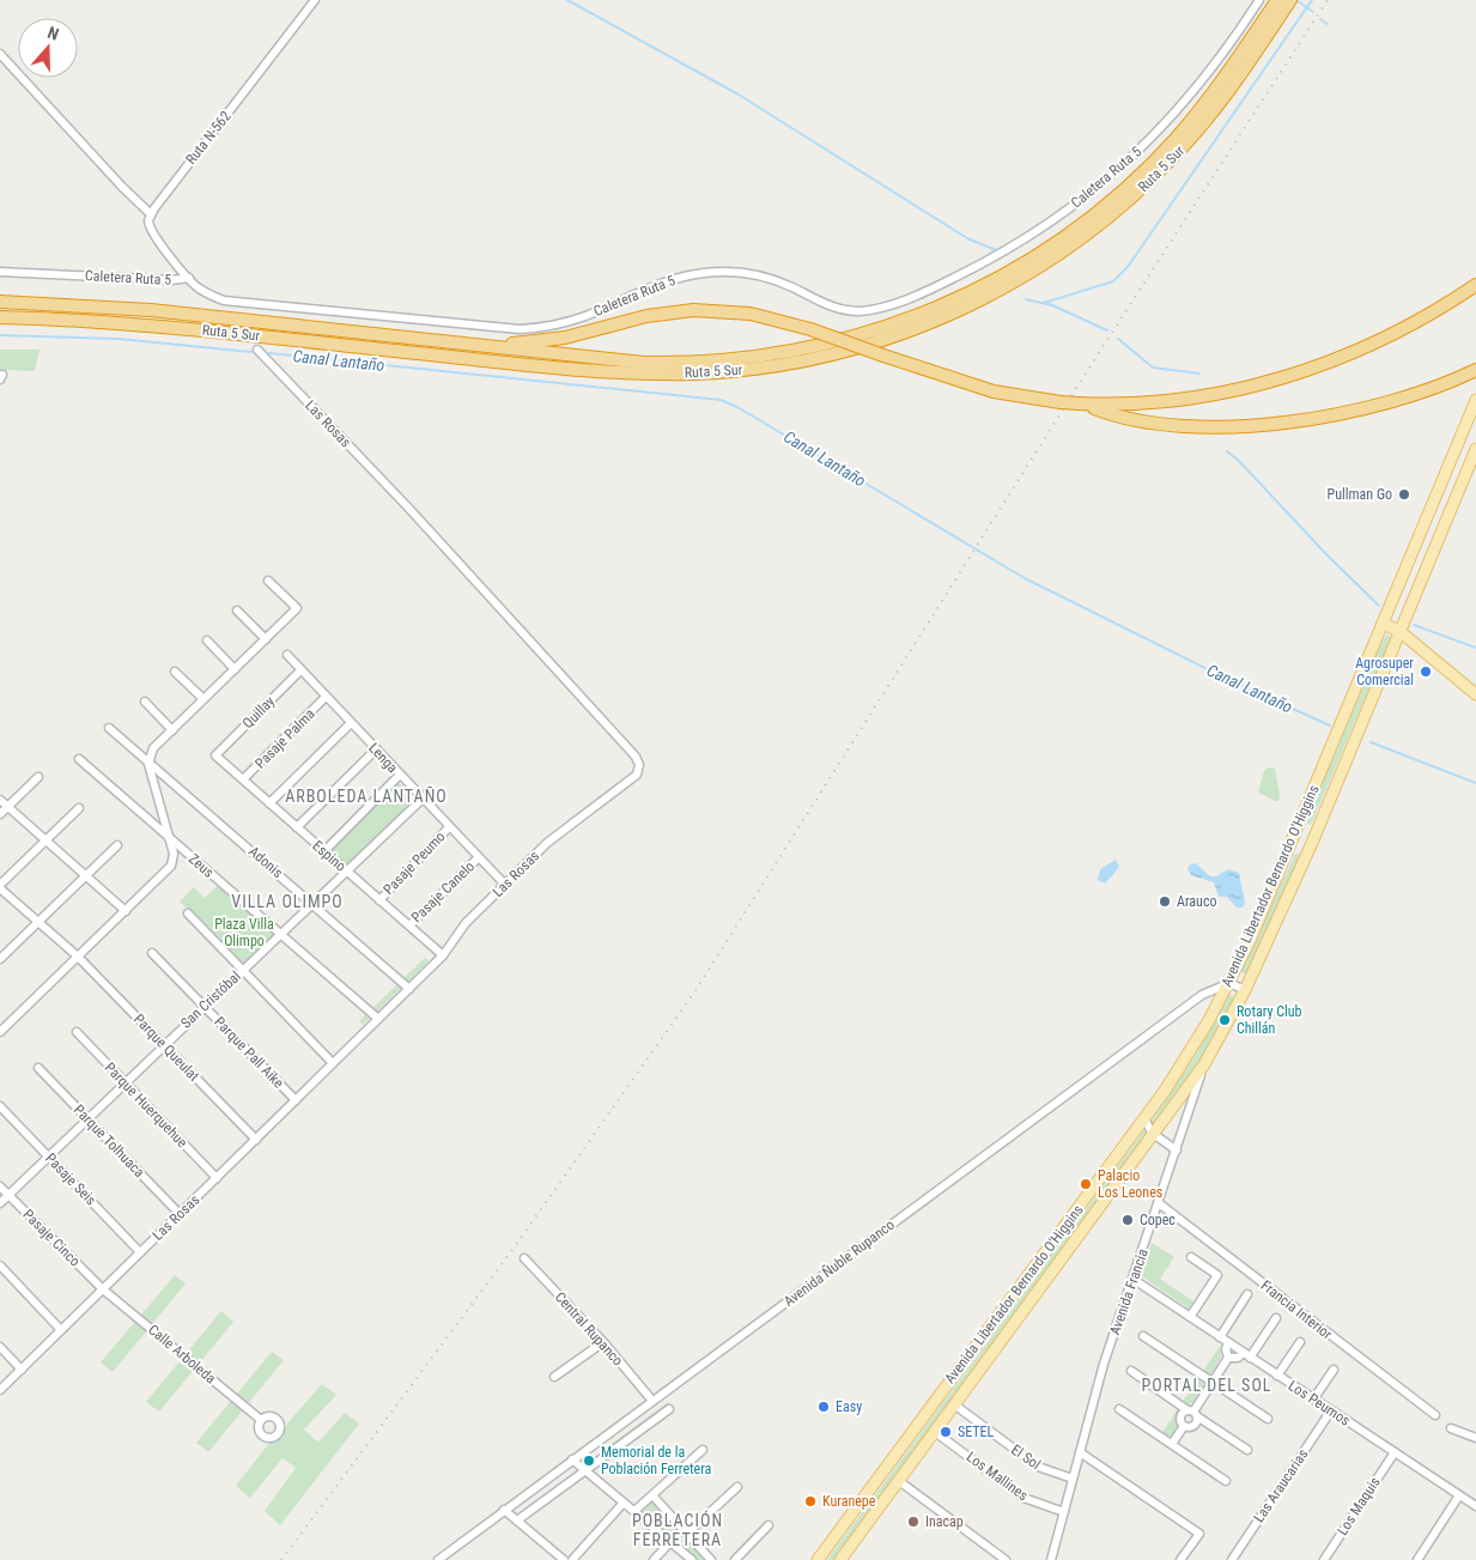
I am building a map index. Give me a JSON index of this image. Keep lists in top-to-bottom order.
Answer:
{
  "streets": {
    "highway": ["Ruta 5 Sur"],
    "main road": ["Avenida Libertador Bernardo O'Higgins"],
    "street": [
      "Ruta N-562",
      "Caletera Ruta 5",
      "Las Rosas",
      "Quillay",
      "Pasaje Palma",
      "Lenga",
      "Espino",
      "Adonis",
      "Pasaje Peumo",
      "Zeus",
      "Pasaje Canelo",
      "San Cristóbal",
      "Parque Queulat",
      "Parque Pall Aike",
      "Parque Huerquehue",
      "Parque Tolhuaca",
      "Pasaje Seis",
      "Pasaje Cinco",
      "Avenida Ñuble Rupanco",
      "Avenida Francia",
      "Francia Interior",
      "Central Rupanco",
      "Calle Arboleda",
      "Los Peumos",
      "El Sol",
      "Los Mallines",
      "Las Araucarias",
      "Los Maquis"
    ]
  },
  "crossings": [
    ["Las Rosas", "Lenga"],
    ["Las Rosas", "Espino"],
    ["Las Rosas", "Adonis"],
    ["Las Rosas", "Zeus"],
    ["Las Rosas", "Parque Queulat"],
    ["Las Rosas", "Parque Pall Aike"],
    ["Las Rosas", "Parque Huerquehue"],
    ["Las Rosas", "Parque Tolhuaca"],
    ["Las Rosas", "Pasaje Seis"],
    ["Las Rosas", "Pasaje Cinco"],
    ["Las Rosas", "Calle Arboleda"],
    ["Quillay", "Lenga"],
    ["Quillay", "Espino"],
    ["Pasaje Palma", "Lenga"],
    ["Pasaje Palma", "Espino"],
    ["Lenga", "Pasaje Peumo"],
    ["Lenga", "Pasaje Canelo"],
    ["Lenga", "San Cristóbal"],
    ["Espino", "Pasaje Peumo"],
    ["Espino", "Pasaje Canelo"],
    ["Espino", "San Cristóbal"],
    ["Adonis", "San Cristóbal"],
    ["Zeus", "San Cristóbal"],
    ["Avenida Libertador Bernardo O'Higgins", "Avenida Ñuble Rupanco"],
    ["Avenida Libertador Bernardo O'Higgins", "Avenida Francia"],
    ["Avenida Libertador Bernardo O'Higgins", "El Sol"],
    ["Avenida Libertador Bernardo O'Higgins", "Los Mallines"],
    ["San Cristóbal", "Parque Queulat"],
    ["San Cristóbal", "Parque Pall Aike"],
    ["San Cristóbal", "Parque Huerquehue"],
    ["San Cristóbal", "Parque Tolhuaca"],
    ["San Cristóbal", "Pasaje Seis"],
    ["San Cristóbal", "Pasaje Cinco"],
    ["Pasaje Cinco", "Calle Arboleda"],
    ["Avenida Ñuble Rupanco", "Central Rupanco"],
    ["Avenida Francia", "Francia Interior"],
    ["Avenida Francia", "Los Peumos"],
    ["Avenida Francia", "El Sol"],
    ["Avenida Francia", "Los Mallines"],
    ["Los Peumos", "Las Araucarias"],
    ["Los Peumos", "Los Maquis"]
  ],
  "districts": [
    "ARBOLEDA LANTAÑO",
    "VILLA OLIMPO",
    "PORTAL DEL SOL",
    "POBLACIÓN FERRETERA"
  ],
  "water": ["Canal Lantaño"],
  "parks": ["Plaza Villa Olimpo"],
  "places": [
    "Pullman Go",
    "Agrosuper Comercial",
    "Arauco",
    "Rotary Club Chillán",
    "Palacio Los Leones",
    "Copec",
    "Easy",
    "SETEL",
    "Memorial de la Población Ferretera",
    "Kuranepe",
    "Inacap"
  ],
  "north": "top"
}
